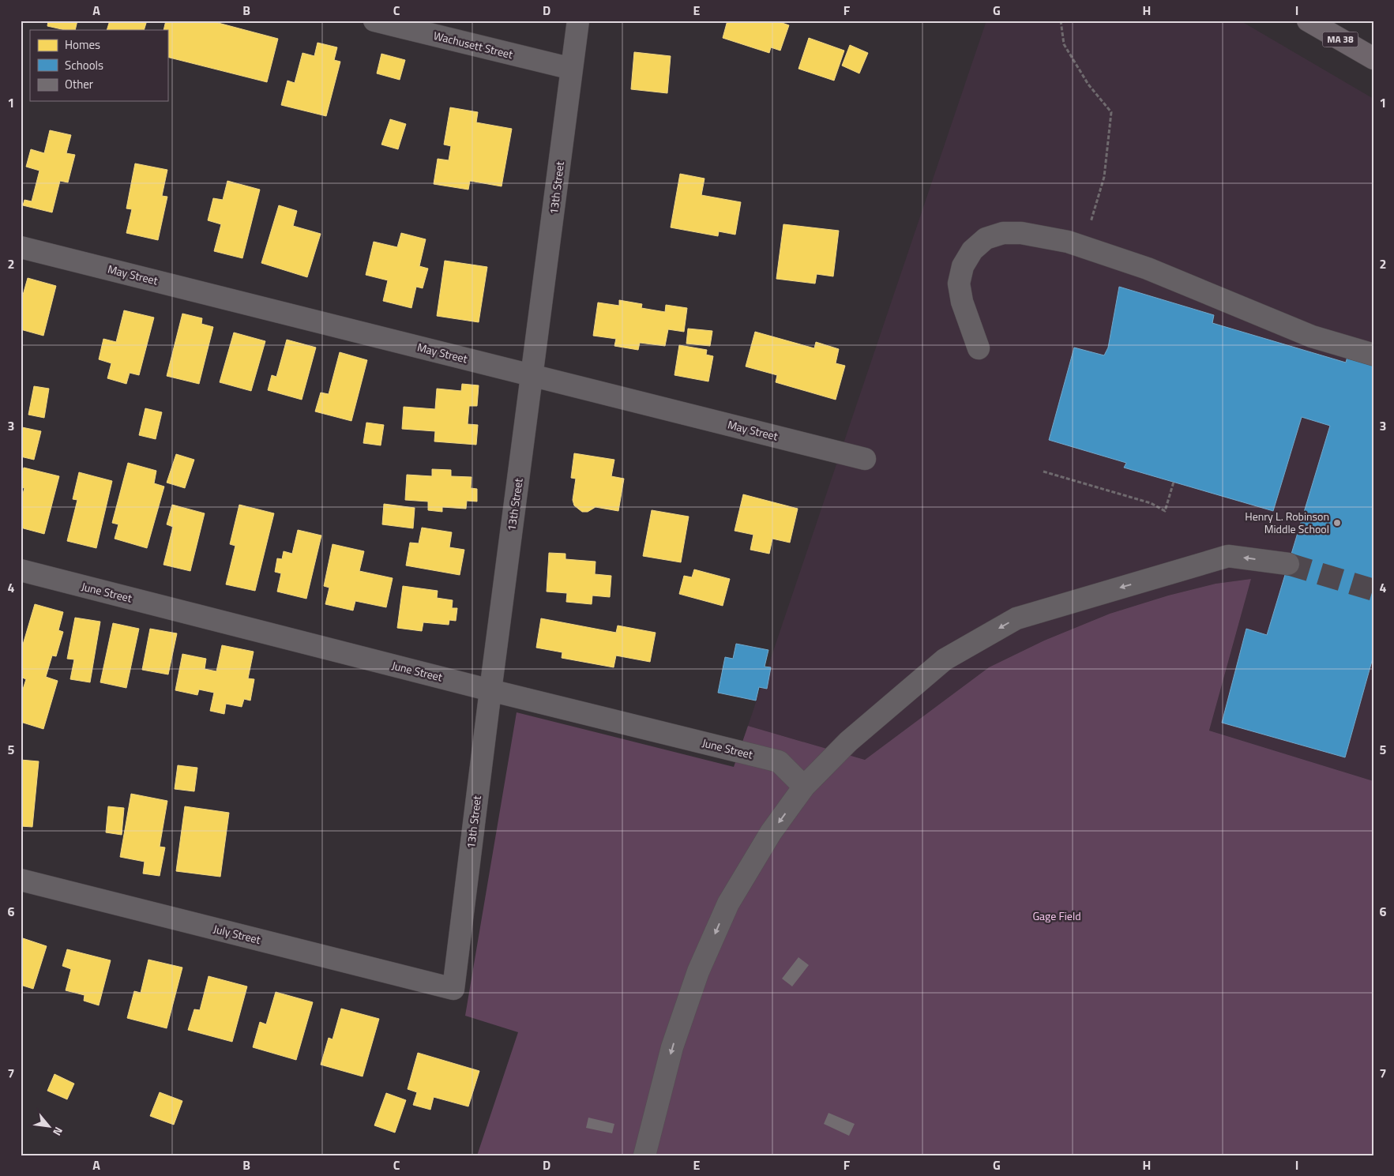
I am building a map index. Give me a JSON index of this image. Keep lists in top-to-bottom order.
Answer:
{
  "streets": {
    "main road": ["MA 38"],
    "street": [
      "Wachusett Street",
      "13th Street",
      "May Street",
      "June Street",
      "July Street"
    ]
  },
  "crossings": [
    ["Wachusett Street", "13th Street"],
    ["13th Street", "May Street"],
    ["13th Street", "June Street"],
    ["13th Street", "July Street"]
  ],
  "parks": ["Gage Field"],
  "places": ["Henry L. Robinson Middle School"],
  "legend": ["Homes", "Schools", "Other"],
  "north": "bottom right",
  "grid": {
    "columns": [
      "A",
      "B",
      "C",
      "D",
      "E",
      "F",
      "G",
      "H",
      "I"
    ],
    "rows": [
      "1",
      "2",
      "3",
      "4",
      "5",
      "6",
      "7"
    ]
  }
}
